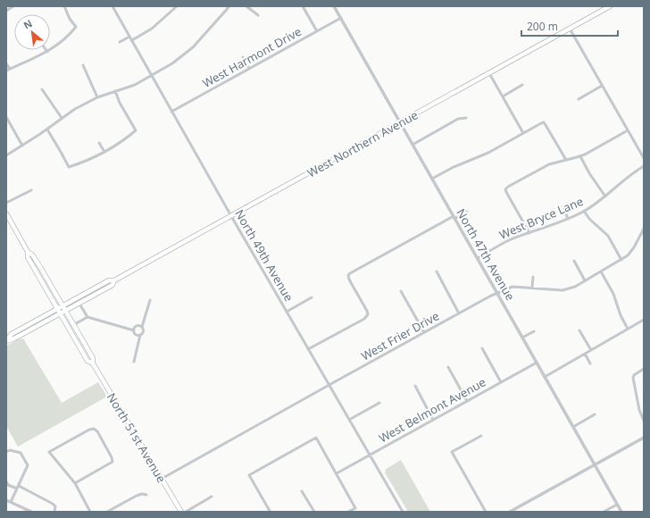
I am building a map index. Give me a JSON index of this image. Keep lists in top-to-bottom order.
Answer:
{
  "streets": {
    "main road": ["West Northern Avenue", "North 51st Avenue"],
    "street": [
      "West Harmont Drive",
      "West Bryce Lane",
      "North 47th Avenue",
      "North 49th Avenue",
      "West Frier Drive",
      "West Belmont Avenue"
    ]
  },
  "crossings": [
    ["West Harmont Drive", "North 47th Avenue"],
    ["West Harmont Drive", "North 49th Avenue"],
    ["West Northern Avenue", "North 47th Avenue"],
    ["West Northern Avenue", "North 49th Avenue"],
    ["West Northern Avenue", "North 51st Avenue"],
    ["West Bryce Lane", "North 47th Avenue"],
    ["North 47th Avenue", "West Frier Drive"],
    ["North 47th Avenue", "West Belmont Avenue"],
    ["North 49th Avenue", "West Frier Drive"],
    ["North 49th Avenue", "West Belmont Avenue"],
    ["West Frier Drive", "North 51st Avenue"]
  ],
  "scale_bar": "200 m",
  "north": "top left"
}
